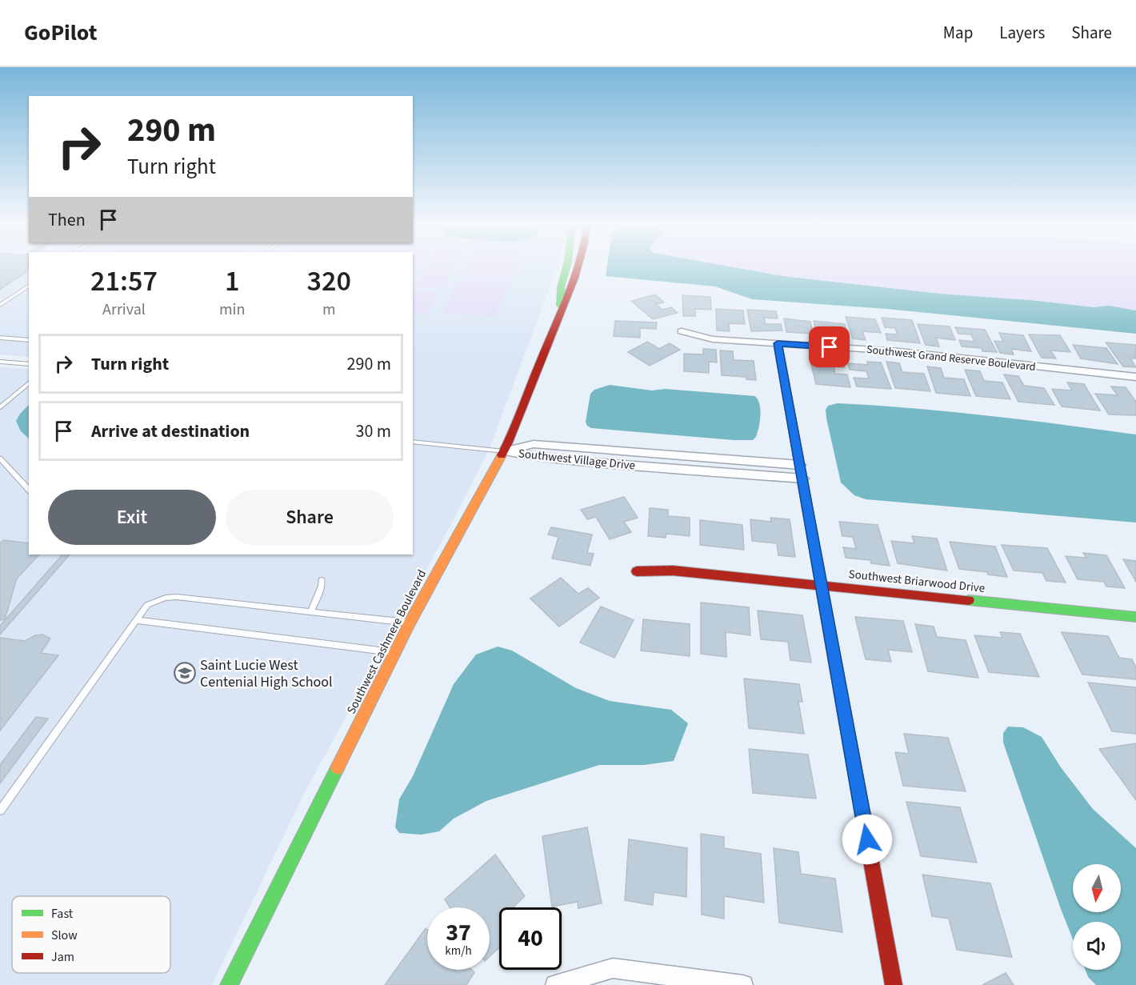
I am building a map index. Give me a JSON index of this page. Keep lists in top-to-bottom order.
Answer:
{
  "streets": {
    "street": [
      "Southwest Grand Reserve Boulevard",
      "Southwest Village Drive",
      "Southwest Briarwood Drive",
      "Southwest Cashmere Boulevard"
    ]
  },
  "crossings": [
    ["Southwest Village Drive", "Southwest Cashmere Boulevard"]
  ],
  "places": {
    "school or university": ["Saint Lucie West Centenial High School"]
  },
  "legend": ["Fast", "Slow", "Jam"],
  "north": "bottom",
  "page": {
    "header": "GoPilot",
    "nav": ["Map", "Layers", "Share"],
    "turn": ["290 m", "Turn right"],
    "then": "Then",
    "eta": [
      "21:57",
      "Arrival",
      "1",
      "min",
      "320",
      "m"
    ],
    "list": [
      {
        "name": "Turn right",
        "value": "290 m"
      },
      {
        "name": "Arrive at destination",
        "value": "30 m"
      }
    ],
    "buttons": ["Exit", "Share"],
    "speed": "37 km/h",
    "limit": "40"
  }
}
